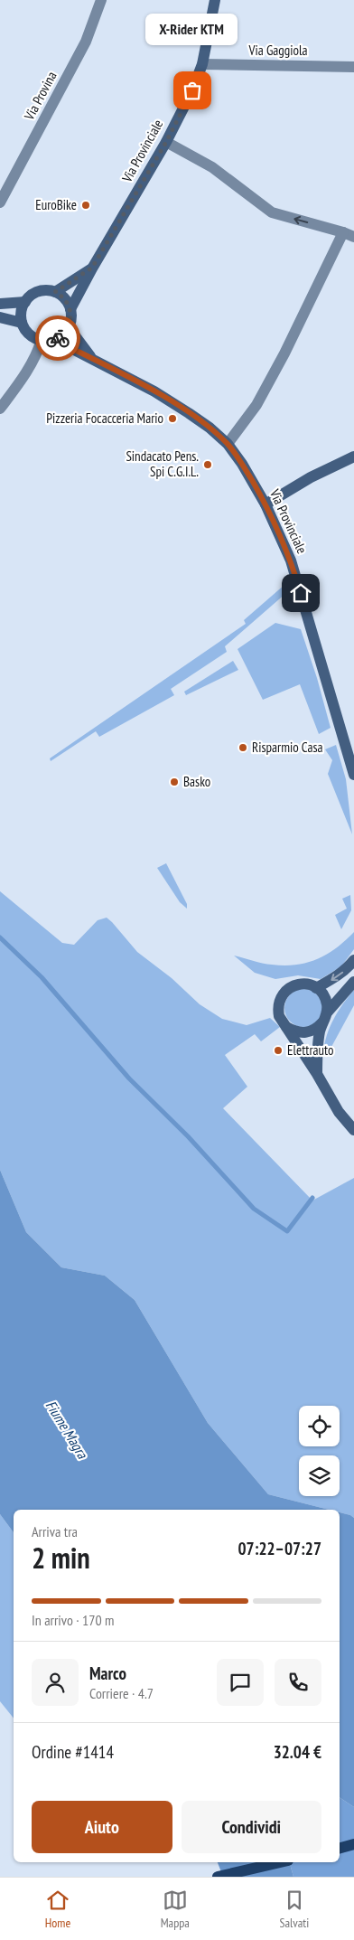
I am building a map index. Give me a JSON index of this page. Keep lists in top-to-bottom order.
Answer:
{
  "streets": {
    "main road": ["Via Provinciale"],
    "street": ["Via Gaggiola", "Via Provina"]
  },
  "crossings": [
    ["Via Gaggiola", "Via Provinciale"]
  ],
  "water": ["Fiume Magra"],
  "places": [
    "X-Rider KTM",
    "EuroBike",
    "Pizzeria Focacceria Mario",
    "Sindacato Pens. Spi C.G.I.L.",
    "Risparmio Casa",
    "Basko",
    "Elettrauto"
  ],
  "page": {
    "bubble": "X-Rider KTM",
    "heading": ["2 min", "Arriva tra", "07:22–07:27"],
    "panel": [
      "Marco",
      "Corriere · 4.7",
      "Ordine #1414",
      "32.04 €"
    ],
    "bar": "In arrivo · 170 m",
    "buttons": ["Aiuto", "Condividi"],
    "tabs": ["Home", "Mappa", "Salvati"]
  }
}
